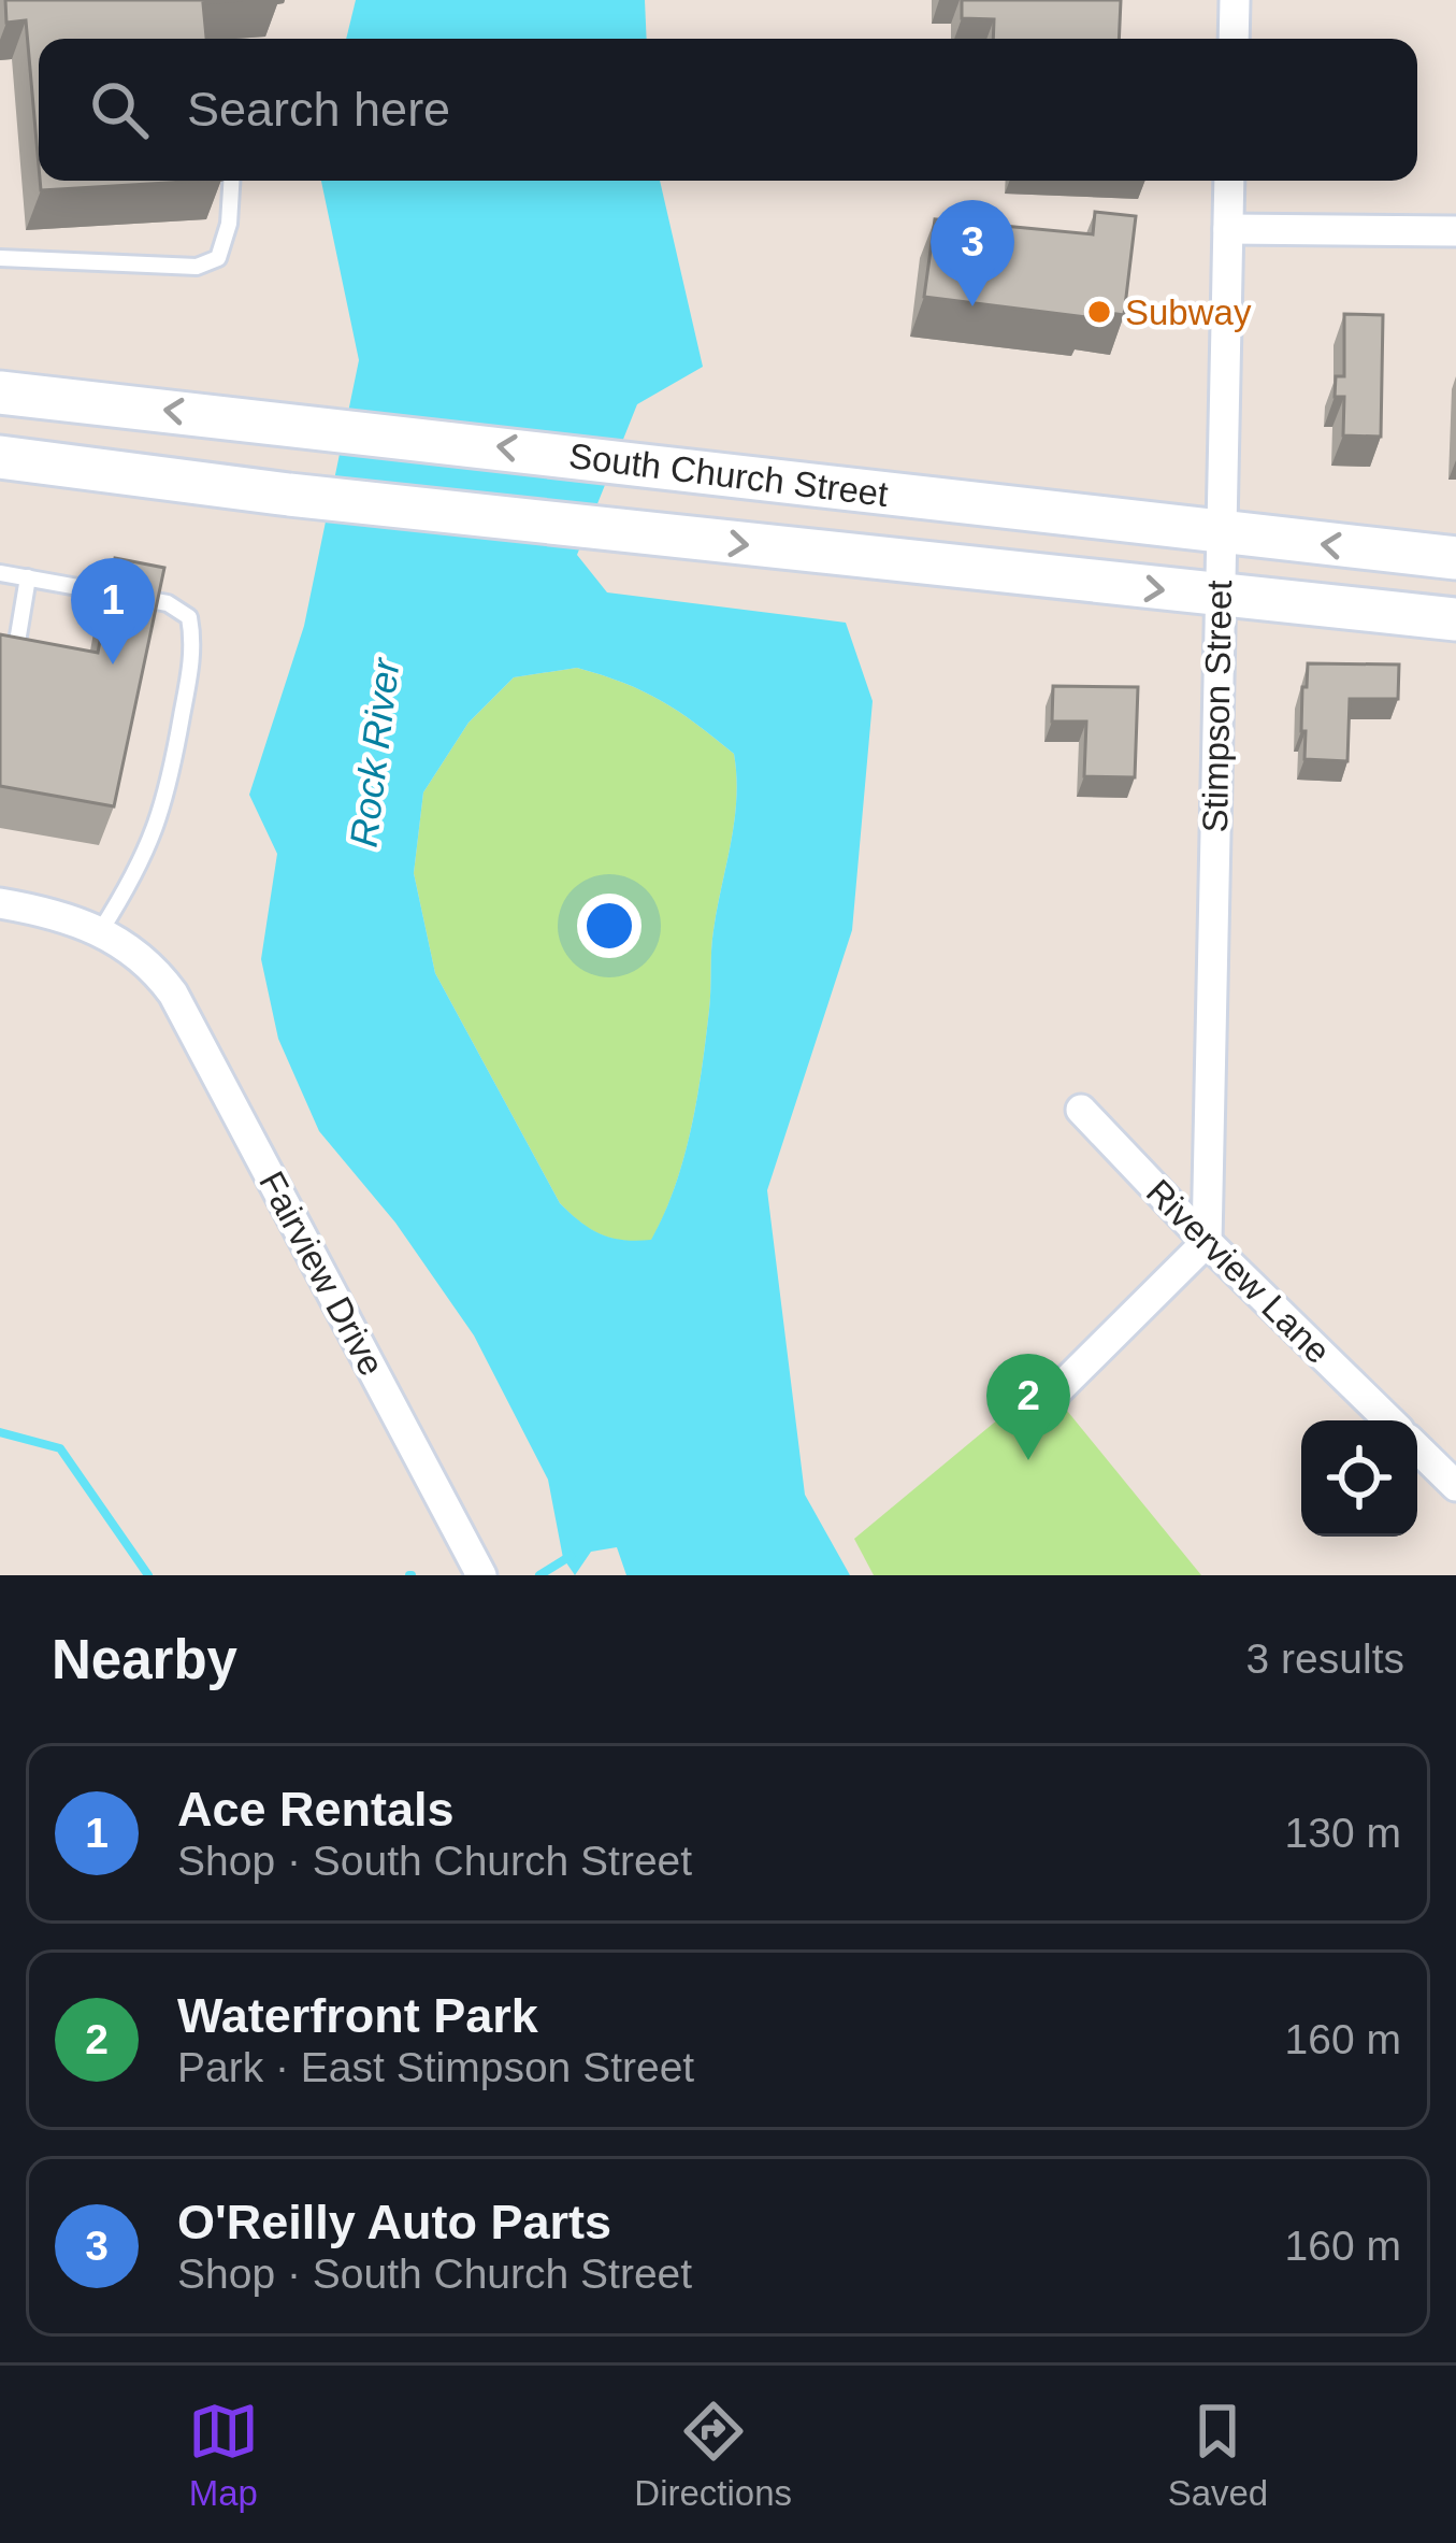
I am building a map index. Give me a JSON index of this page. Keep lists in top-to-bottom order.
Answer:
{
  "streets": {
    "main road": ["South Church Street"],
    "street": ["Stimpson Street", "Riverview Lane", "Fairview Drive"]
  },
  "crossings": [
    ["South Church Street", "Stimpson Street"],
    ["Stimpson Street", "Riverview Lane"]
  ],
  "water": ["Rock River"],
  "places": ["Subway"],
  "page": {
    "search": "Search here",
    "pins": ["3", "1", "2"],
    "heading": ["Nearby", "3 results"],
    "list": [
      {
        "mark": "1",
        "name": "Ace Rentals",
        "note": "Shop · South Church Street",
        "value": "130 m"
      },
      {
        "mark": "2",
        "name": "Waterfront Park",
        "note": "Park · East Stimpson Street",
        "value": "160 m"
      },
      {
        "mark": "3",
        "name": "O'Reilly Auto Parts",
        "note": "Shop · South Church Street",
        "value": "160 m"
      }
    ],
    "nav": ["Map", "Directions", "Saved"]
  }
}
